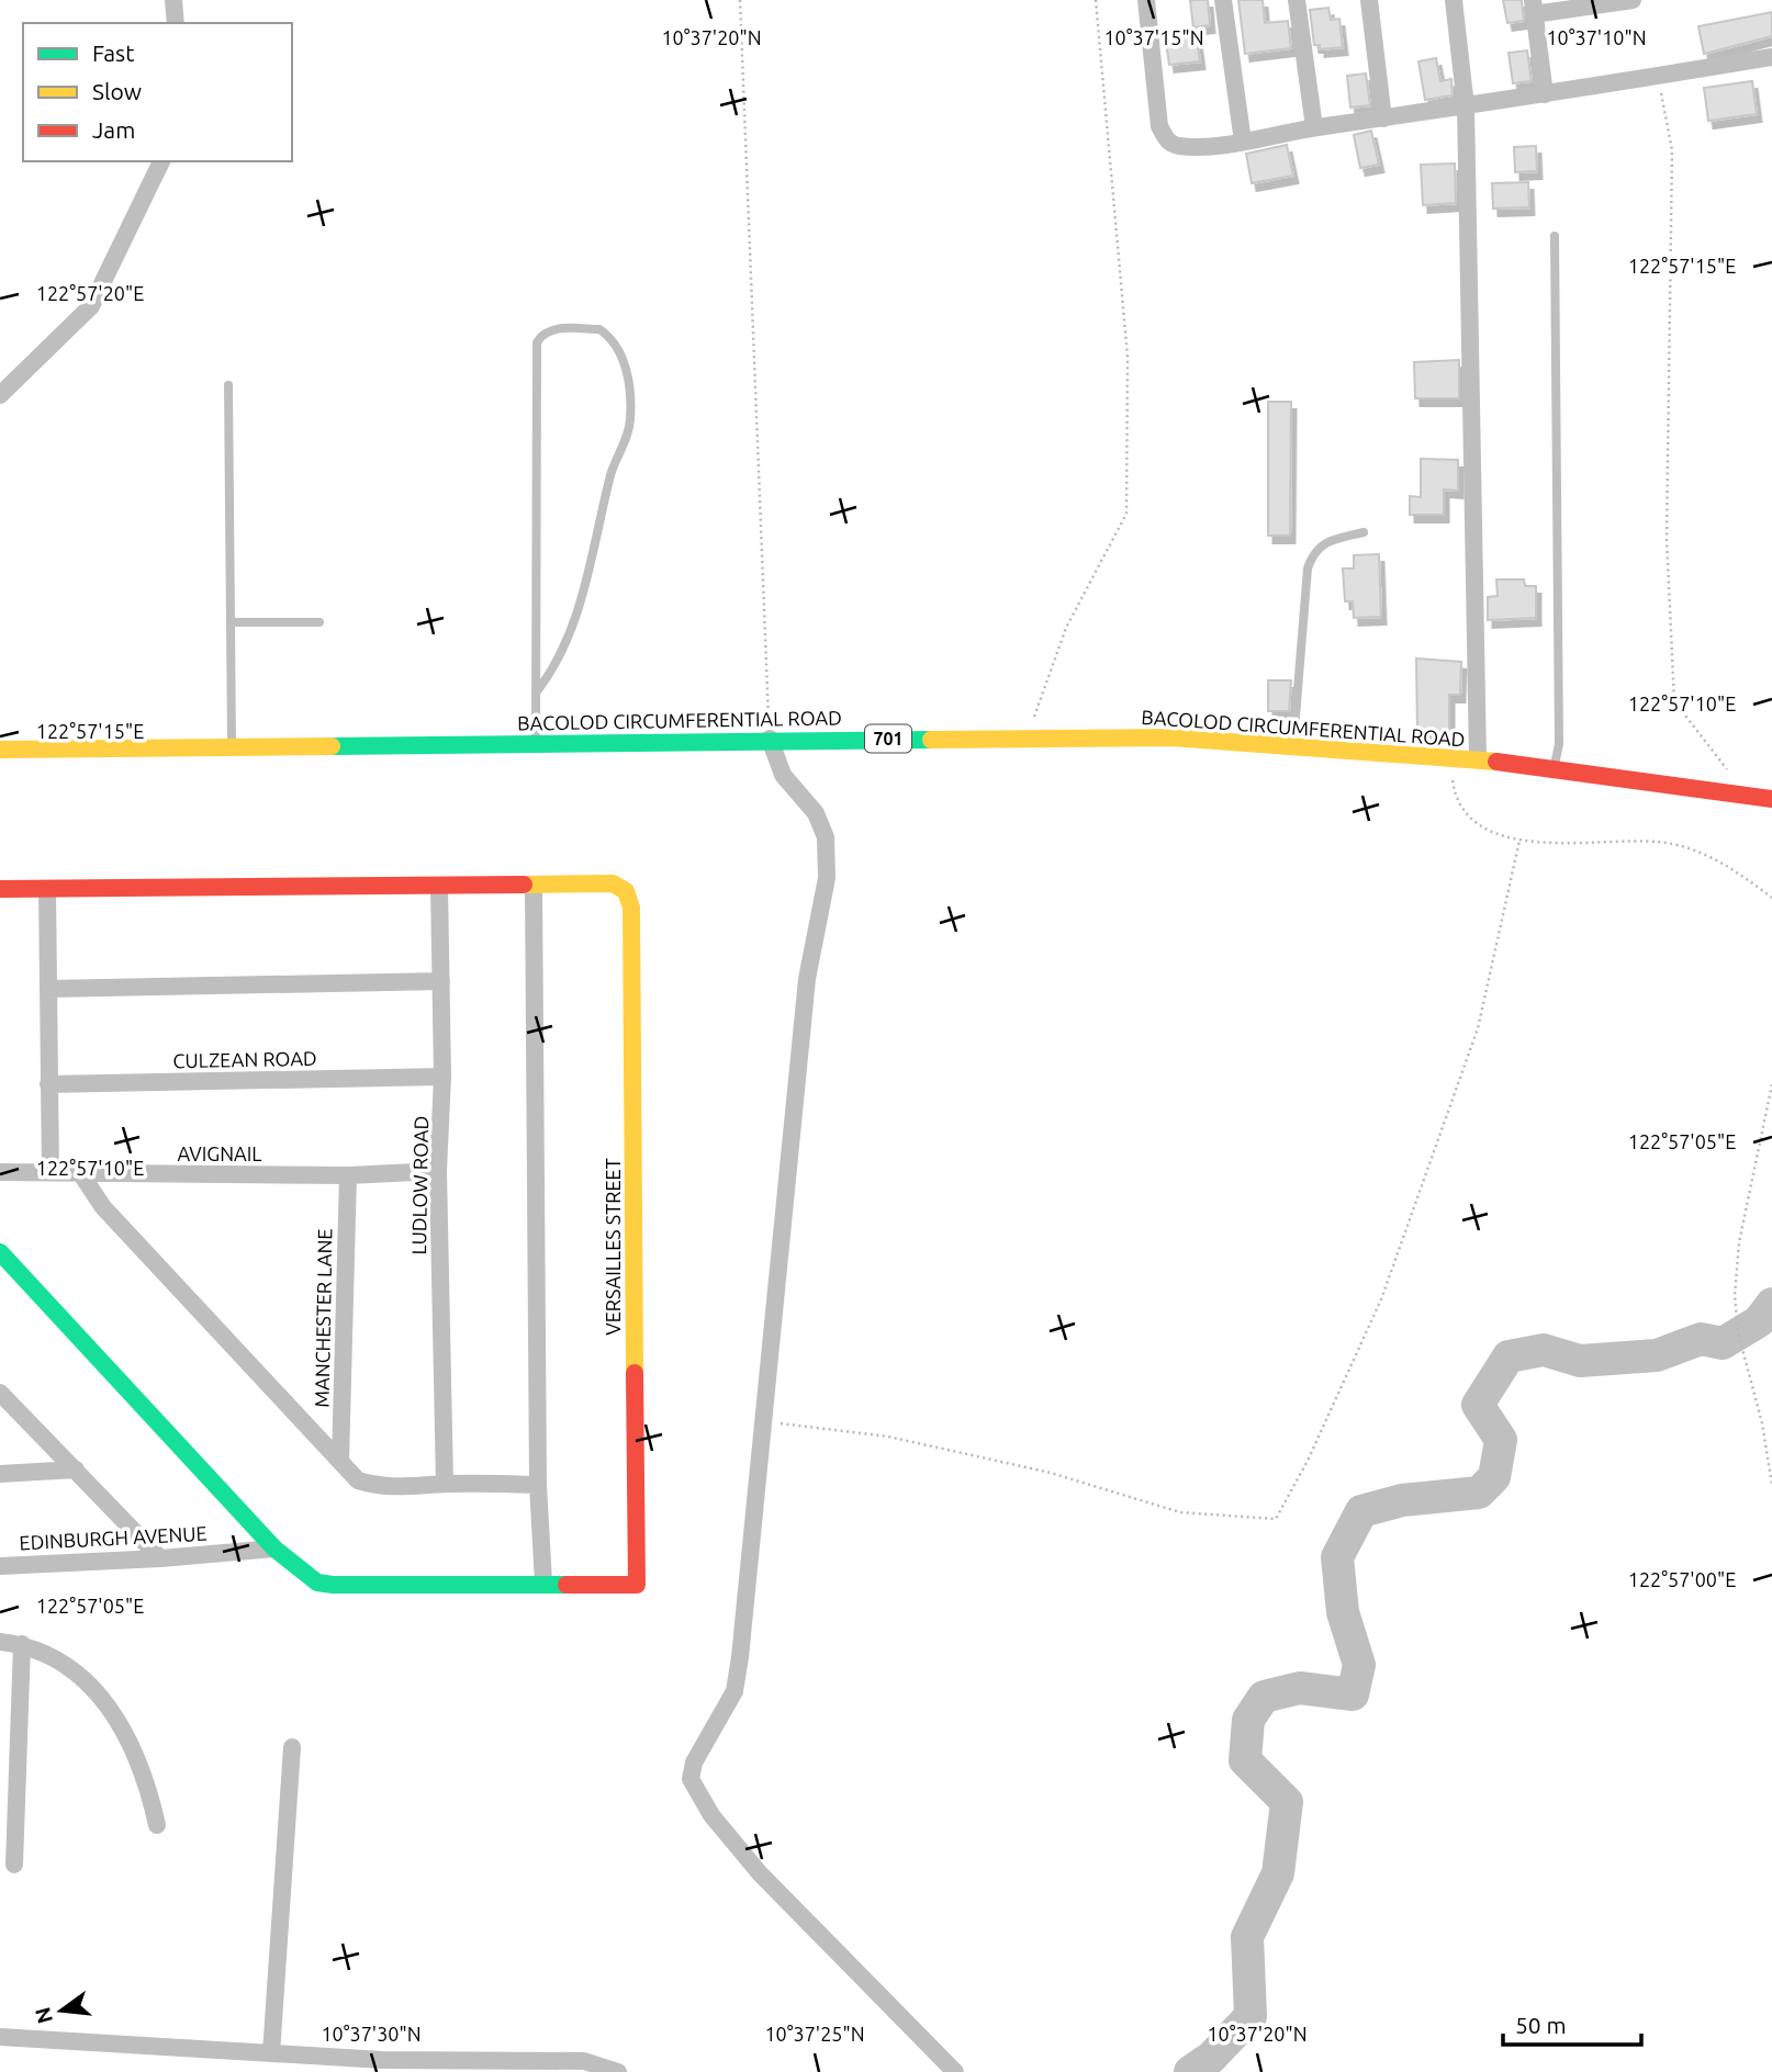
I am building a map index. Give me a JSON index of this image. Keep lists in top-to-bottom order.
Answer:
{
  "streets": {
    "street": [
      "BACOLOD CIRCUMFERENTIAL ROAD",
      "701",
      "CULZEAN ROAD",
      "AVIGNAIL",
      "LUDLOW ROAD",
      "VERSAILLES STREET",
      "MANCHESTER LANE",
      "EDINBURGH AVENUE"
    ]
  },
  "crossings": [
    ["CULZEAN ROAD", "LUDLOW ROAD"],
    ["AVIGNAIL", "LUDLOW ROAD"],
    ["AVIGNAIL", "MANCHESTER LANE"]
  ],
  "legend": ["Fast", "Slow", "Jam"],
  "scale_bar": "50 m",
  "north": "left",
  "coordinates": [
    "10°37'20\"N",
    "10°37'15\"N",
    "10°37'10\"N",
    "122°57'15\"E",
    "122°57'20\"E",
    "122°57'10\"E",
    "122°57'05\"E",
    "122°57'00\"E",
    "10°37'30\"N",
    "10°37'25\"N"
  ]
}
